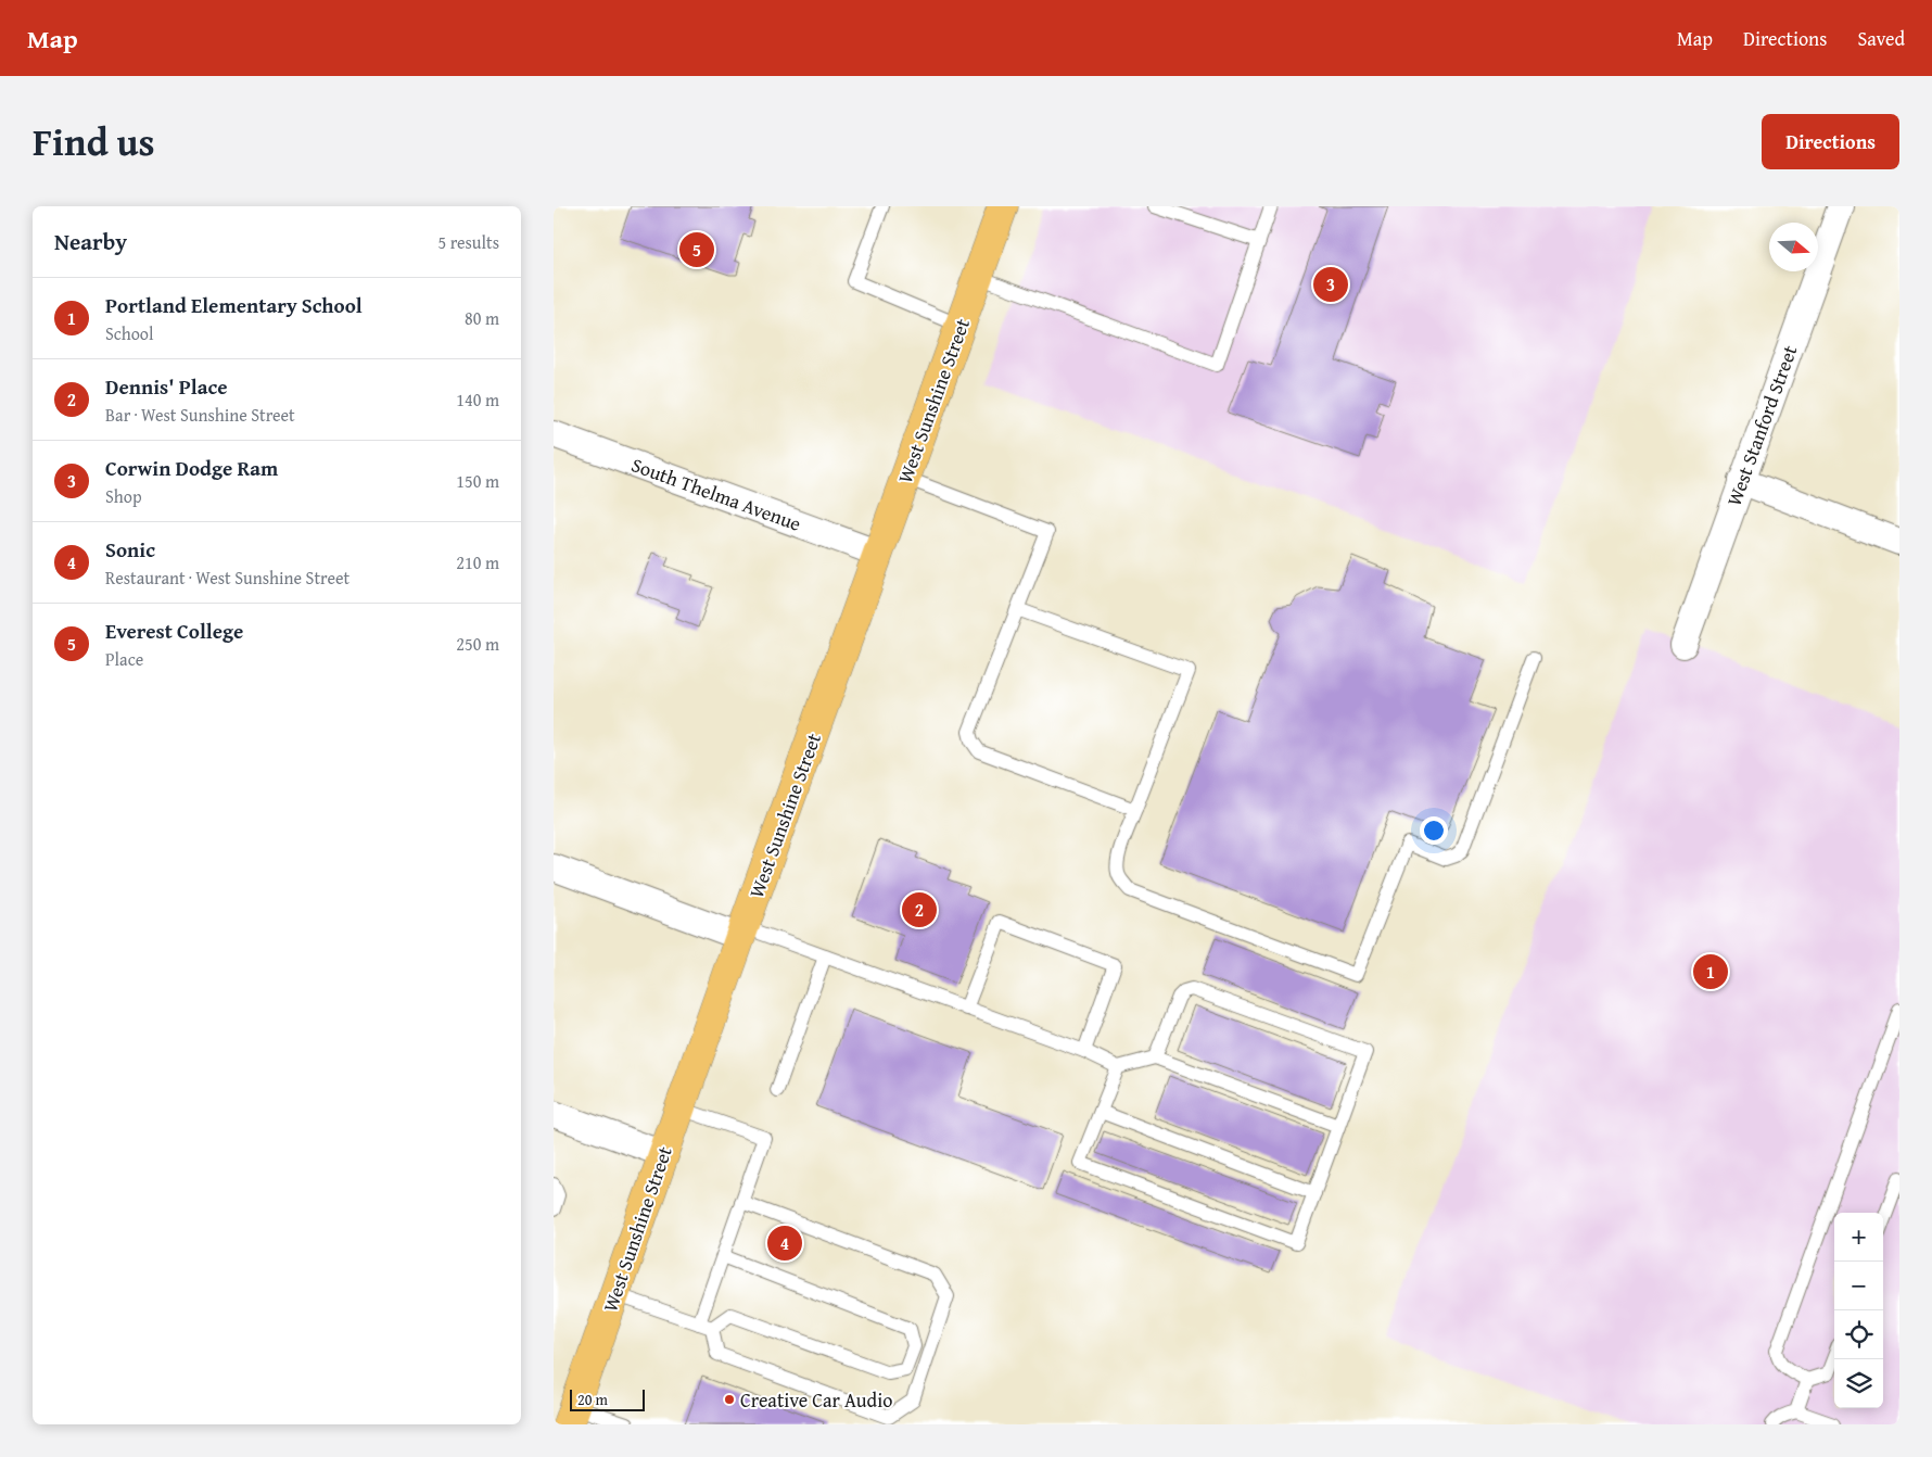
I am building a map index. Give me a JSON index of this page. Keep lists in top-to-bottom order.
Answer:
{
  "streets": {
    "main road": ["West Sunshine Street"],
    "street": ["West Stanford Street", "South Thelma Avenue"]
  },
  "crossings": [
    ["West Sunshine Street", "South Thelma Avenue"]
  ],
  "places": ["Creative Car Audio"],
  "scale_bar": "20 m",
  "north": "right",
  "page": {
    "header": "Map",
    "nav": ["Map", "Directions", "Saved"],
    "title": "Find us",
    "buttons": "Directions",
    "heading": ["Nearby", "5 results"],
    "pins": [
      "5",
      "3",
      "2",
      "1",
      "4"
    ],
    "list": [
      {
        "mark": "1",
        "name": "Portland Elementary School",
        "note": "School",
        "value": "80 m"
      },
      {
        "mark": "2",
        "name": "Dennis' Place",
        "note": "Bar · West Sunshine Street",
        "value": "140 m"
      },
      {
        "mark": "3",
        "name": "Corwin Dodge Ram",
        "note": "Shop",
        "value": "150 m"
      },
      {
        "mark": "4",
        "name": "Sonic",
        "note": "Restaurant · West Sunshine Street",
        "value": "210 m"
      },
      {
        "mark": "5",
        "name": "Everest College",
        "note": "Place",
        "value": "250 m"
      }
    ],
    "map_buttons": ["+", "−"],
    "scale": "20 m"
  }
}
